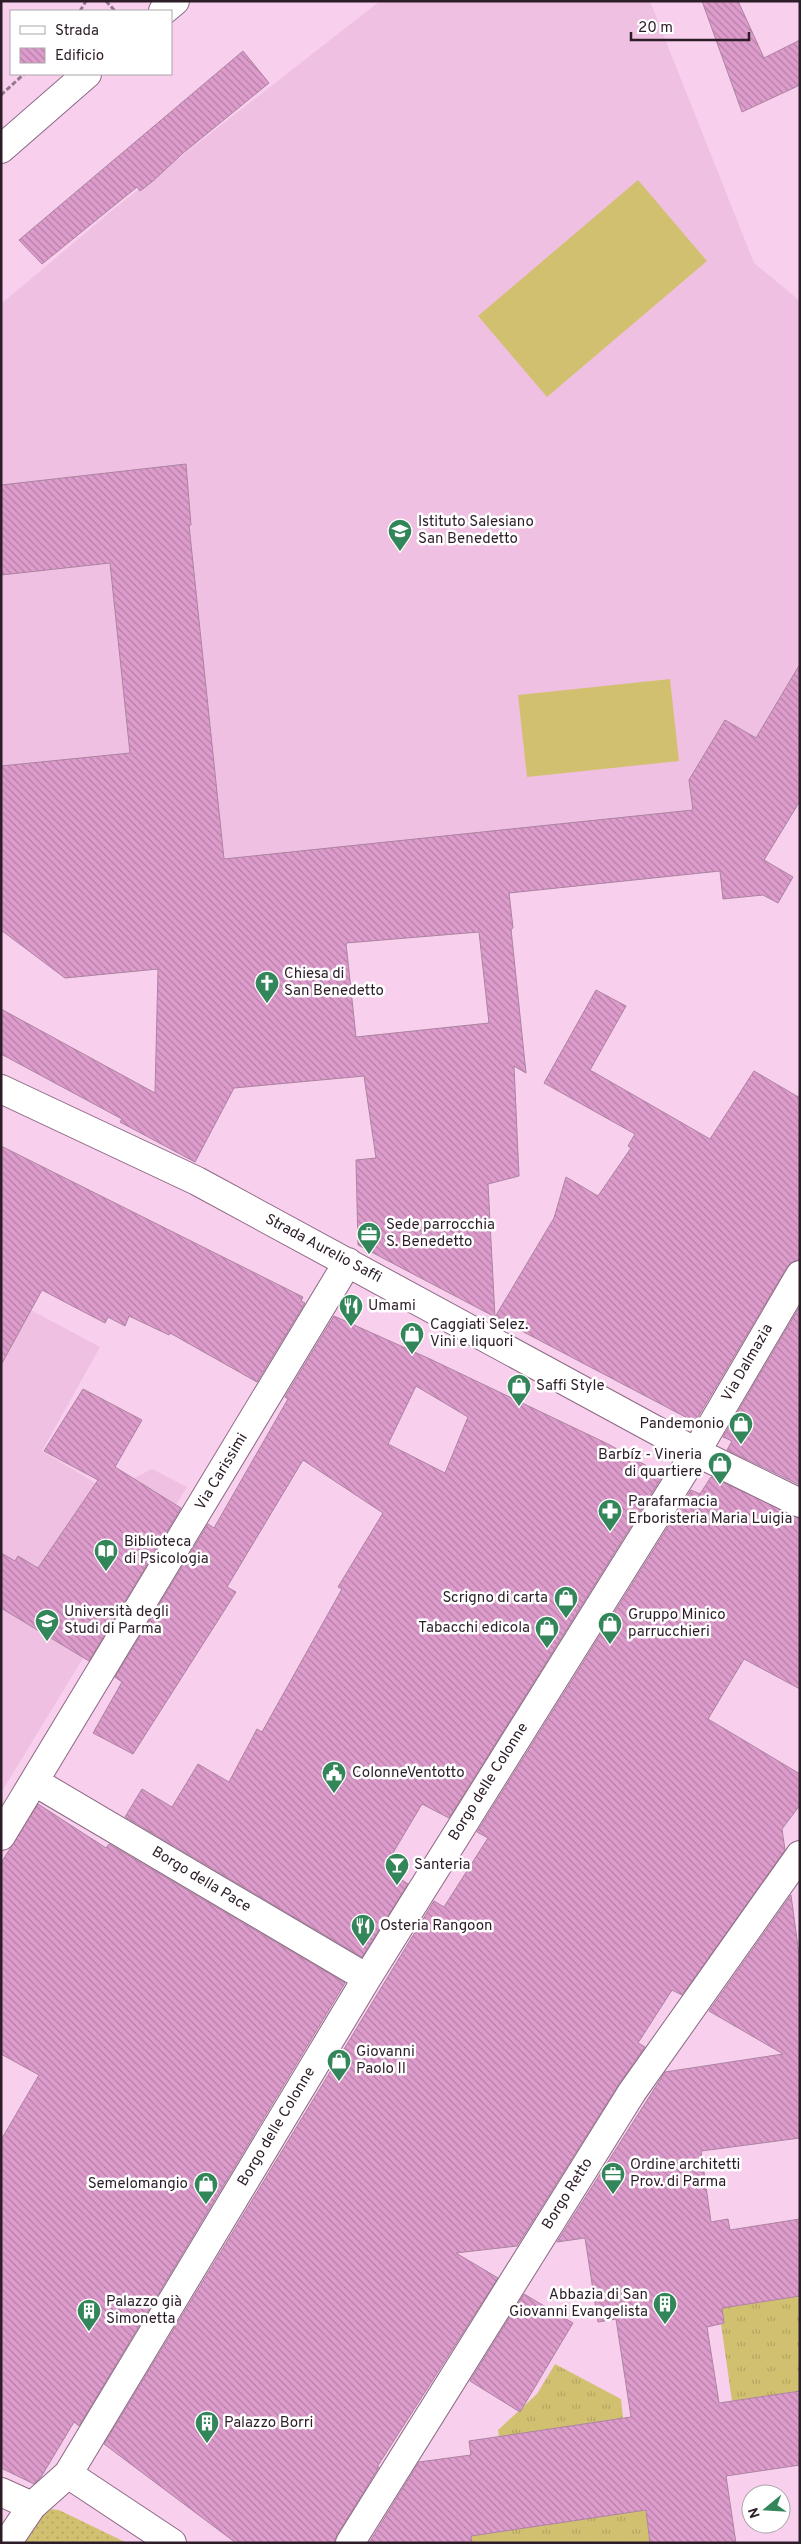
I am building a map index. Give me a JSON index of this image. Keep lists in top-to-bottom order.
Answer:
{
  "streets": {
    "street": [
      "Strada Aurelio Saffi",
      "Via Dalmazia",
      "Via Carissimi",
      "Borgo delle Colonne",
      "Borgo della Pace",
      "Borgo Retto"
    ]
  },
  "crossings": [
    ["Strada Aurelio Saffi", "Via Dalmazia"],
    ["Strada Aurelio Saffi", "Via Carissimi"],
    ["Strada Aurelio Saffi", "Borgo delle Colonne"],
    ["Via Dalmazia", "Borgo delle Colonne"],
    ["Via Carissimi", "Borgo della Pace"],
    ["Borgo delle Colonne", "Borgo della Pace"]
  ],
  "places": {
    "school or university": ["Istituto Salesiano San Benedetto", "Università degli Studi di Parma"],
    "church": ["Chiesa di San Benedetto"],
    "office": ["Sede parrocchia S. Benedetto", "Ordine architetti Prov. di Parma"],
    "restaurant": ["Umami", "Osteria Rangoon"],
    "shop": [
      "Caggiati Selez. Vini e liquori",
      "Saffi Style",
      "Pandemonio",
      "Barbíz - Vineria di quartiere",
      "Scrigno di carta",
      "Gruppo Minico parrucchieri",
      "Tabacchi edicola",
      "Giovanni Paolo II",
      "Semelomangio"
    ],
    "pharmacy": ["Parafarmacia Erboristeria Maria Luigia"],
    "library": ["Biblioteca di Psicologia"],
    "public building": ["ColonneVentotto"],
    "bar": ["Santeria"],
    "building": ["Abbazia di San Giovanni Evangelista", "Palazzo già Simonetta", "Palazzo Borri"]
  },
  "legend": ["Strada", "Edificio"],
  "scale_bar": "20 m",
  "north": "left"
}
